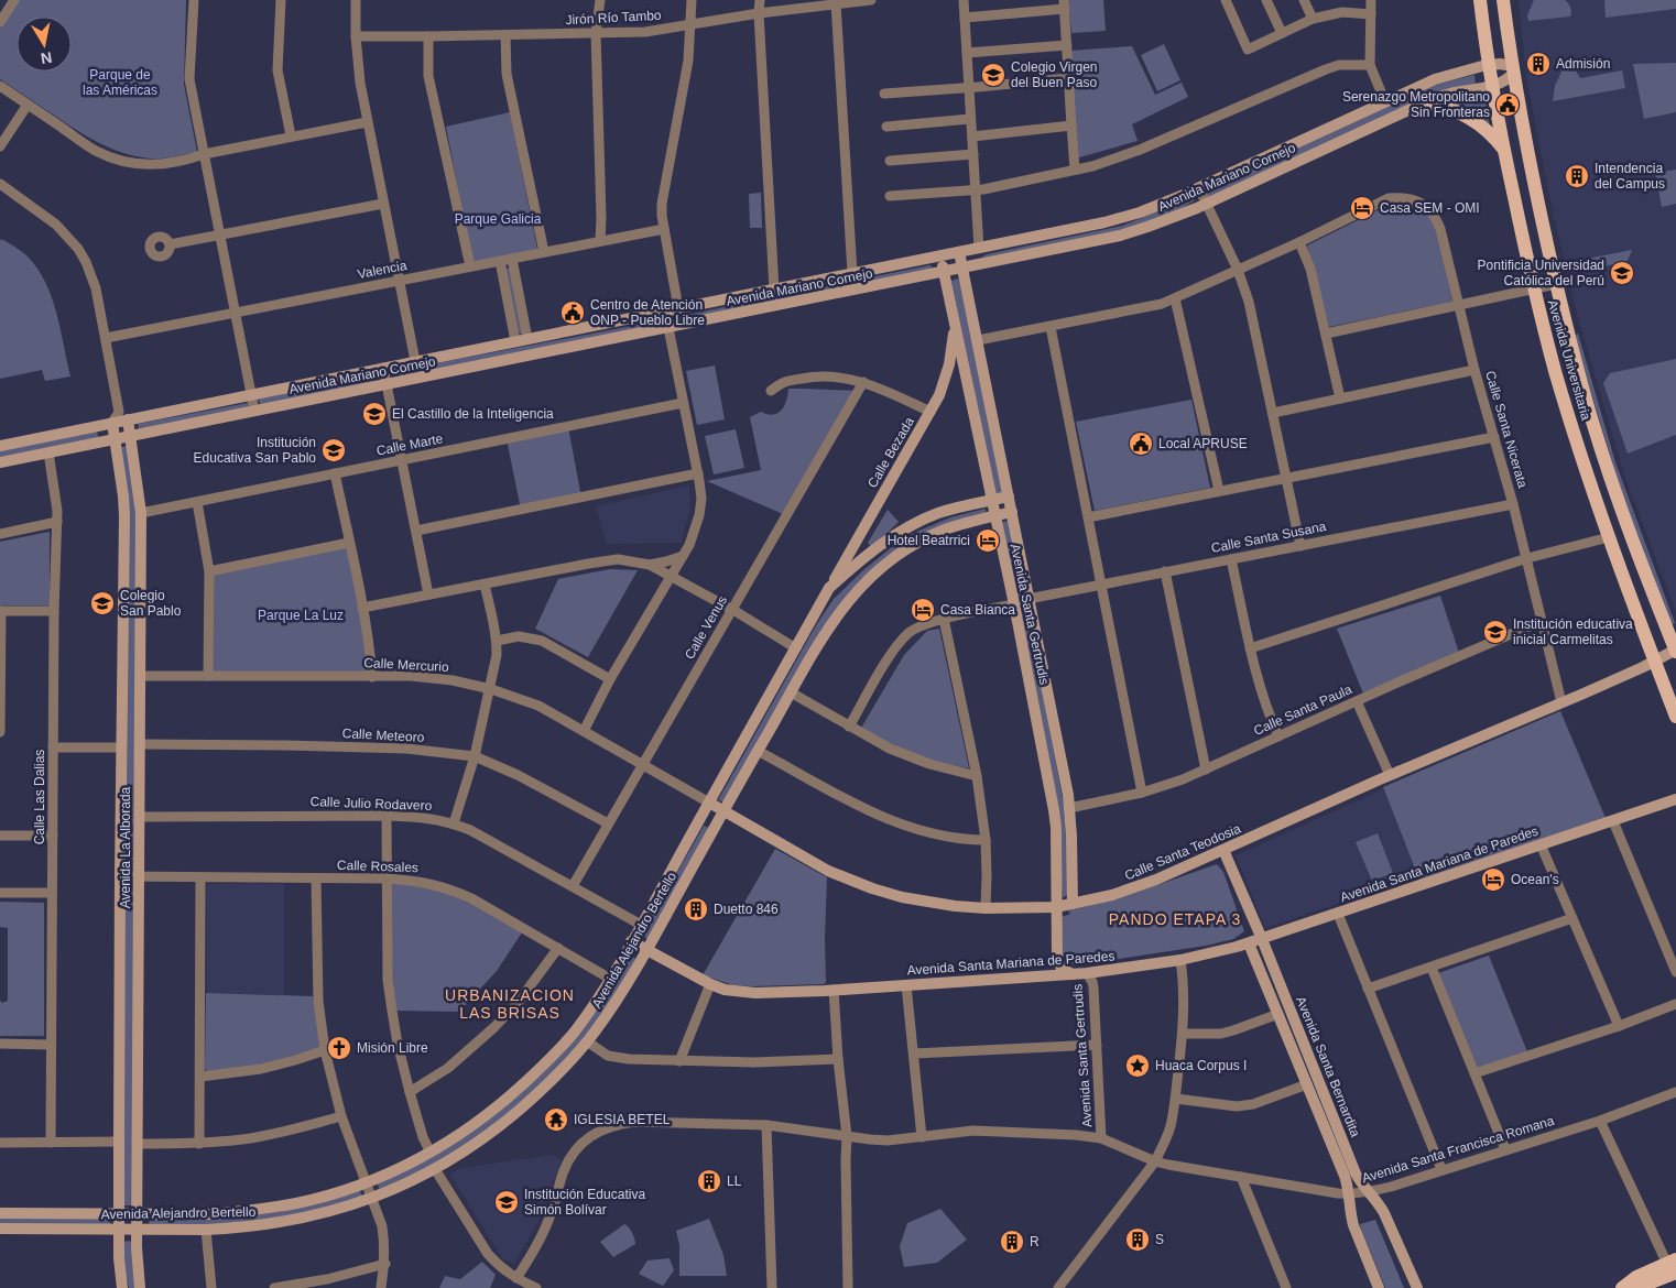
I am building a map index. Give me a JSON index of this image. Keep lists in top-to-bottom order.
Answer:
{
  "streets": {
    "main road": [
      "Avenida Mariano Cornejo",
      "Avenida Universitaria",
      "Calle Bezada",
      "Avenida Santa Gertrudis",
      "Avenida La Alborada",
      "Calle Santa Teodosia",
      "Avenida Santa Mariana de Paredes",
      "Avenida Alejandro Bertello",
      "Avenida Santa Bernardita"
    ],
    "street": [
      "Jirón Río Tambo",
      "Valencia",
      "Calle Santa Nicerata",
      "Calle Marte",
      "Calle Santa Susana",
      "Calle Venus",
      "Calle Mercurio",
      "Calle Santa Paula",
      "Calle Meteoro",
      "Calle Las Dalias",
      "Calle Julio Rodavero",
      "Calle Rosales",
      "Avenida Santa Francisca Romana"
    ]
  },
  "crossings": [
    ["Avenida Mariano Cornejo", "Avenida Universitaria"],
    ["Avenida Mariano Cornejo", "Avenida Santa Gertrudis"],
    ["Avenida Mariano Cornejo", "Calle Las Dalias"],
    ["Avenida Mariano Cornejo", "Avenida La Alborada"],
    ["Avenida Universitaria", "Calle Santa Teodosia"],
    ["Calle Santa Nicerata", "Calle Santa Susana"],
    ["Calle Santa Nicerata", "Calle Santa Paula"],
    ["Calle Santa Nicerata", "Calle Santa Teodosia"],
    ["Calle Marte", "Avenida La Alborada"],
    ["Calle Bezada", "Avenida Santa Gertrudis"],
    ["Calle Bezada", "Avenida Alejandro Bertello"],
    ["Calle Santa Susana", "Avenida Santa Gertrudis"],
    ["Avenida Santa Gertrudis", "Calle Santa Paula"],
    ["Avenida Santa Gertrudis", "Calle Santa Teodosia"],
    ["Avenida Santa Gertrudis", "Avenida Santa Mariana de Paredes"],
    ["Avenida Santa Gertrudis", "Avenida Alejandro Bertello"],
    ["Avenida Santa Gertrudis", "Avenida Santa Francisca Romana"],
    ["Calle Venus", "Calle Mercurio"],
    ["Calle Venus", "Calle Meteoro"],
    ["Calle Venus", "Calle Julio Rodavero"],
    ["Calle Mercurio", "Avenida La Alborada"],
    ["Calle Mercurio", "Calle Santa Teodosia"],
    ["Calle Mercurio", "Avenida Alejandro Bertello"],
    ["Calle Meteoro", "Avenida La Alborada"],
    ["Calle Julio Rodavero", "Avenida La Alborada"],
    ["Calle Julio Rodavero", "Avenida Alejandro Bertello"],
    ["Avenida La Alborada", "Calle Rosales"],
    ["Avenida La Alborada", "Avenida Alejandro Bertello"],
    ["Calle Santa Teodosia", "Avenida Alejandro Bertello"],
    ["Calle Santa Teodosia", "Avenida Santa Bernardita"],
    ["Avenida Santa Mariana de Paredes", "Avenida Alejandro Bertello"],
    ["Avenida Santa Mariana de Paredes", "Avenida Santa Bernardita"],
    ["Calle Rosales", "Avenida Alejandro Bertello"],
    ["Avenida Santa Bernardita", "Avenida Santa Francisca Romana"]
  ],
  "districts": ["PANDO ETAPA 3", "URBANIZACION LAS BRISAS"],
  "parks": ["Parque de las Américas", "Parque Galicia", "Parque La Luz"],
  "places": {
    "building": [
      "Admisión",
      "Intendencia del Campus",
      "Duetto 846",
      "LL",
      "S",
      "R"
    ],
    "school or university": [
      "Colegio Virgen del Buen Paso",
      "Pontificia Universidad Católica del Perú",
      "El Castillo de la Inteligencia",
      "Institución Educativa San Pablo",
      "Colegio San Pablo",
      "Institución educativa inicial Carmelitas",
      "Institución Educativa Simón Bolívar"
    ],
    "public building": ["Serenazgo Metropolitano Sin Fronteras", "Centro de Atención ONP - Pueblo Libre", "Local APRUSE"],
    "hotel": [
      "Casa SEM - OMI",
      "Hotel Beatrrici",
      "Casa Bianca",
      "Ocean's"
    ],
    "church": ["Misión Libre"],
    "place": ["Huaca Corpus I"],
    "temple": ["IGLESIA BETEL"]
  },
  "north": "bottom"
}
